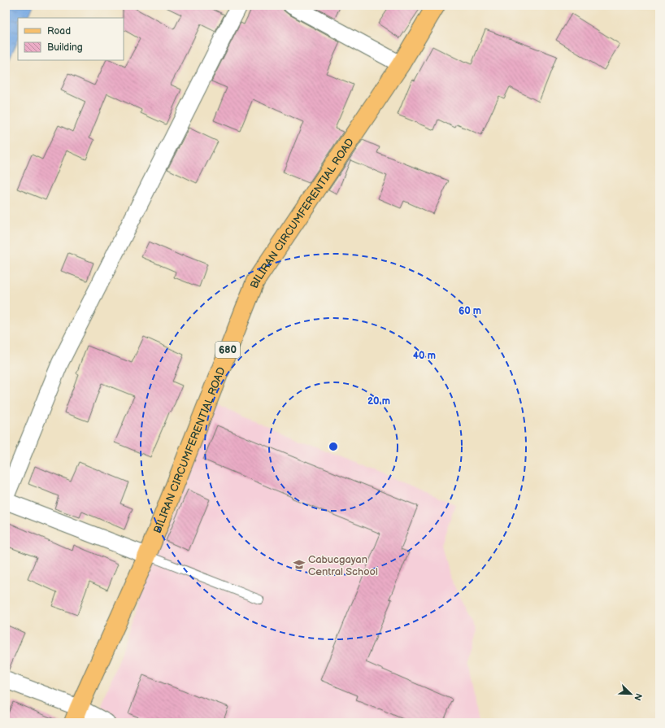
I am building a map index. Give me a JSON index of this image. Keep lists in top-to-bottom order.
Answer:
{
  "streets": {
    "main road": ["BILIRAN CIRCUMFERENTIAL ROAD", "680"]
  },
  "places": {
    "school or university": ["Cabucgayan Central School"]
  },
  "legend": ["Road", "Building"],
  "north": "bottom right",
  "rings": ["60 m", "40 m", "20 m"]
}
